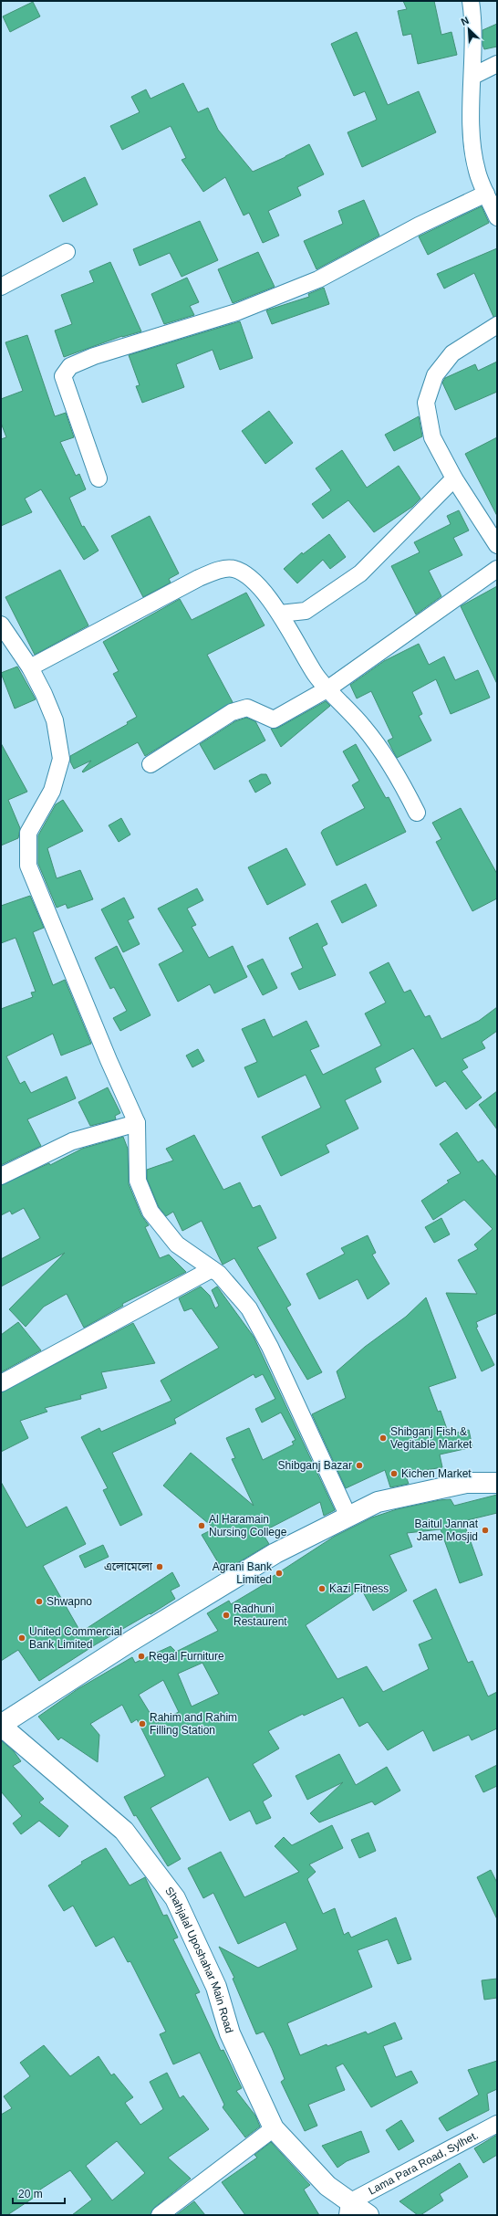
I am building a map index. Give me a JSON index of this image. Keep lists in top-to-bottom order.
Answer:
{
  "streets": {
    "main road": ["Shahjalal Uposhahar Main Road"],
    "street": ["Lama Para Road, Sylhet."]
  },
  "crossings": [
    ["Shahjalal Uposhahar Main Road", "Lama Para Road, Sylhet."]
  ],
  "places": [
    "Shibganj Fish & Vegitable Market",
    "Shibganj Bazar",
    "Kichen Market",
    "Al Haramain Nursing College",
    "Baitul Jannat Jame Mosjid",
    "এলোমেলো",
    "Agrani Bank Limited",
    "Kazi Fitness",
    "Shwapno",
    "Radhuni Restaurent",
    "United Commercial Bank Limited",
    "Regal Furniture",
    "Rahim and Rahim Filling Station"
  ],
  "scale_bar": "20 m",
  "north": "top left"
}
